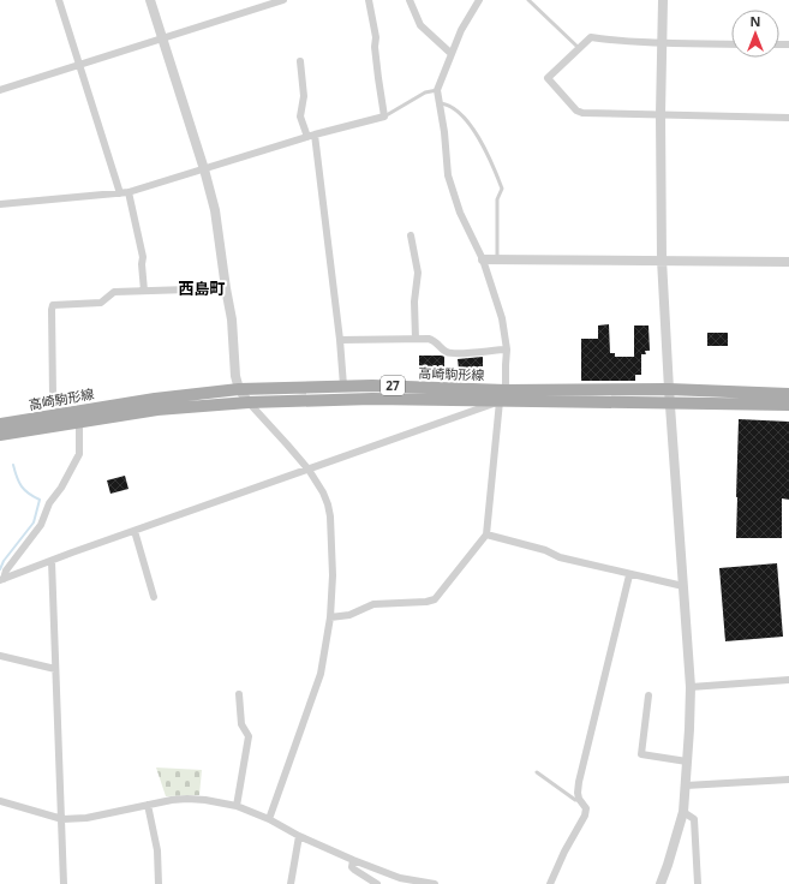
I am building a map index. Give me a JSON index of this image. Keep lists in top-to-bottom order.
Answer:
{
  "streets": {
    "main road": ["高崎駒形線", "27"]
  },
  "districts": ["西島町"],
  "north": "top"
}
